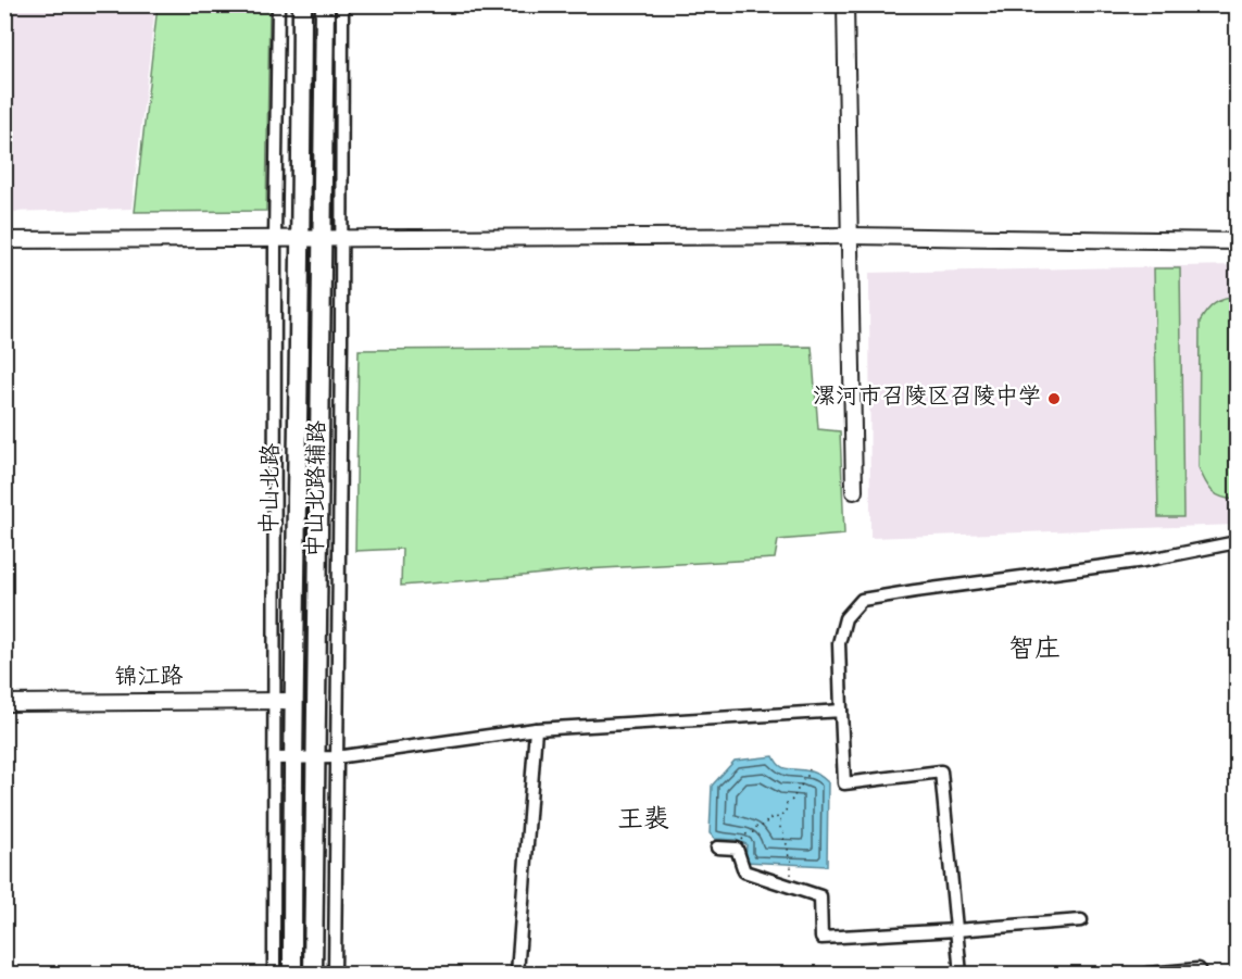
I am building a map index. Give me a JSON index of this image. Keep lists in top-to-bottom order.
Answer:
{
  "streets": {
    "main road": ["中山北路"],
    "street": ["中山北路辅路", "锦江路"]
  },
  "crossings": [
    ["中山北路", "中山北路辅路"],
    ["中山北路", "锦江路"],
    ["中山北路辅路", "锦江路"]
  ],
  "districts": ["智庄", "王裴"],
  "places": ["漯河市召陵区召陵中学"]
}
